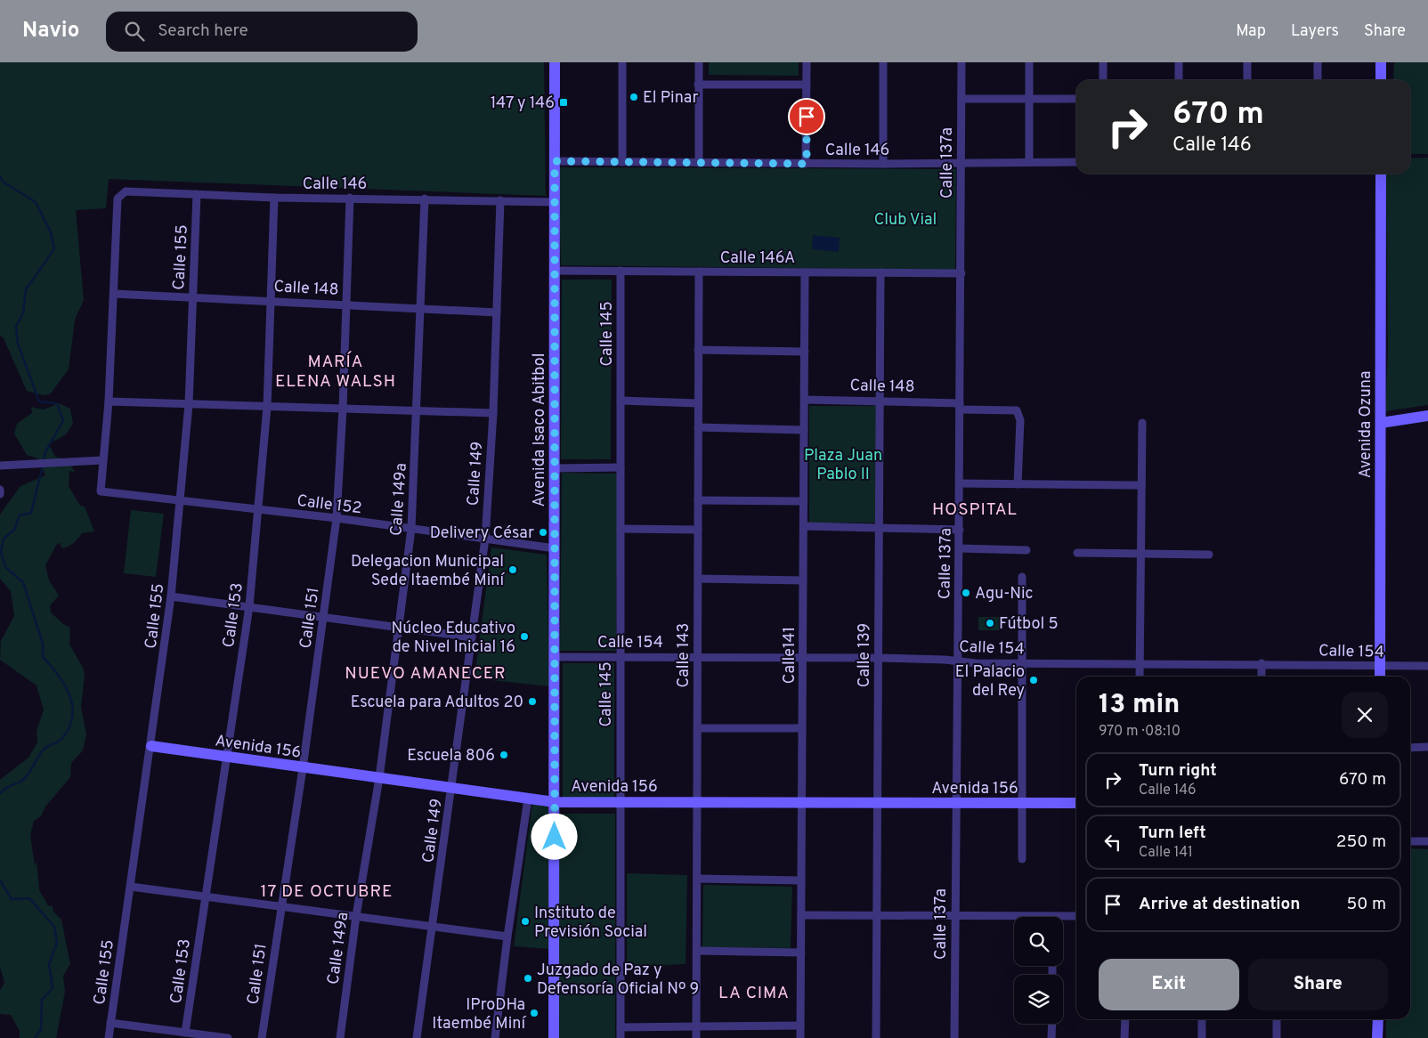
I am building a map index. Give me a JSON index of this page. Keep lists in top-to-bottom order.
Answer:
{
  "streets": {
    "main road": ["Avenida Ozuna", "Avenida Isaco Abitbol", "Avenida 156"],
    "street": [
      "Calle 146",
      "Calle 137a",
      "Calle 155",
      "Calle 146A",
      "Calle 148",
      "Calle 145",
      "Calle 149",
      "Calle 149a",
      "Calle 152",
      "Calle 153",
      "Calle 151",
      "Calle 154",
      "Calle 143",
      "Calle141",
      "Calle 139"
    ]
  },
  "crossings": [
    ["Calle 146", "Calle 137a"],
    ["Calle 146", "Calle 155"],
    ["Calle 146", "Calle 148"],
    ["Calle 146", "Avenida Isaco Abitbol"],
    ["Calle 146", "Calle 149"],
    ["Calle 146", "Calle 149a"],
    ["Calle 146", "Calle 153"],
    ["Calle 146", "Calle 151"],
    ["Calle 137a", "Calle 146A"],
    ["Calle 137a", "Calle 148"],
    ["Calle 137a", "Calle 154"],
    ["Calle 137a", "Avenida 156"],
    ["Calle 155", "Calle 148"],
    ["Calle 155", "Calle 152"],
    ["Calle 155", "Avenida 156"],
    ["Calle 146A", "Calle 145"],
    ["Calle 146A", "Avenida Isaco Abitbol"],
    ["Calle 146A", "Calle 143"],
    ["Calle 146A", "Calle141"],
    ["Calle 146A", "Calle 139"],
    ["Calle 148", "Calle 149"],
    ["Calle 148", "Calle 149a"],
    ["Calle 148", "Calle 153"],
    ["Calle 148", "Calle 151"],
    ["Calle 148", "Calle141"],
    ["Calle 148", "Calle 139"],
    ["Calle 145", "Calle 154"],
    ["Calle 145", "Avenida 156"],
    ["Avenida Ozuna", "Calle 154"],
    ["Avenida Isaco Abitbol", "Calle 152"],
    ["Avenida Isaco Abitbol", "Calle 154"],
    ["Avenida Isaco Abitbol", "Avenida 156"],
    ["Calle 149", "Calle 152"],
    ["Calle 149", "Avenida 156"],
    ["Calle 149a", "Calle 152"],
    ["Calle 149a", "Avenida 156"],
    ["Calle 152", "Calle 153"],
    ["Calle 152", "Calle 151"],
    ["Calle 153", "Avenida 156"],
    ["Calle 151", "Avenida 156"],
    ["Calle 154", "Calle 143"],
    ["Calle 154", "Calle141"],
    ["Calle 154", "Calle 139"],
    ["Calle 143", "Avenida 156"],
    ["Calle141", "Avenida 156"],
    ["Calle 139", "Avenida 156"]
  ],
  "districts": [
    "MARÍA ELENA WALSH",
    "HOSPITAL",
    "NUEVO AMANECER",
    "17 DE OCTUBRE",
    "LA CIMA"
  ],
  "parks": ["Club Vial", "Plaza Juan Pablo II"],
  "places": {
    "other": [
      "El Pinar",
      "Delivery César",
      "Delegacion Municipal Sede Itaembé Miní",
      "Agu-Nic",
      "Fútbol 5",
      "Núcleo Educativo de Nivel Inicial 16",
      "El Palacio del Rey",
      "Escuela para Adultos 20",
      "Escuela 806",
      "Instituto de Previsión Social",
      "Juzgado de Paz y Defensoría Oficial Nº 9",
      "IProDHa Itaembé Miní"
    ],
    "transit": ["147 y 146"]
  },
  "page": {
    "header": "Navio",
    "search": "Search here",
    "nav": ["Map", "Layers", "Share"],
    "turn": ["670 m", "Calle 146"],
    "heading": ["13 min", "970 m · 08:10"],
    "list": [
      {
        "name": "Turn right",
        "note": "Calle 146",
        "value": "670 m"
      },
      {
        "name": "Turn left",
        "note": "Calle 141",
        "value": "250 m"
      },
      {
        "name": "Arrive at destination",
        "value": "50 m"
      }
    ],
    "buttons": ["Exit", "Share"]
  }
}
